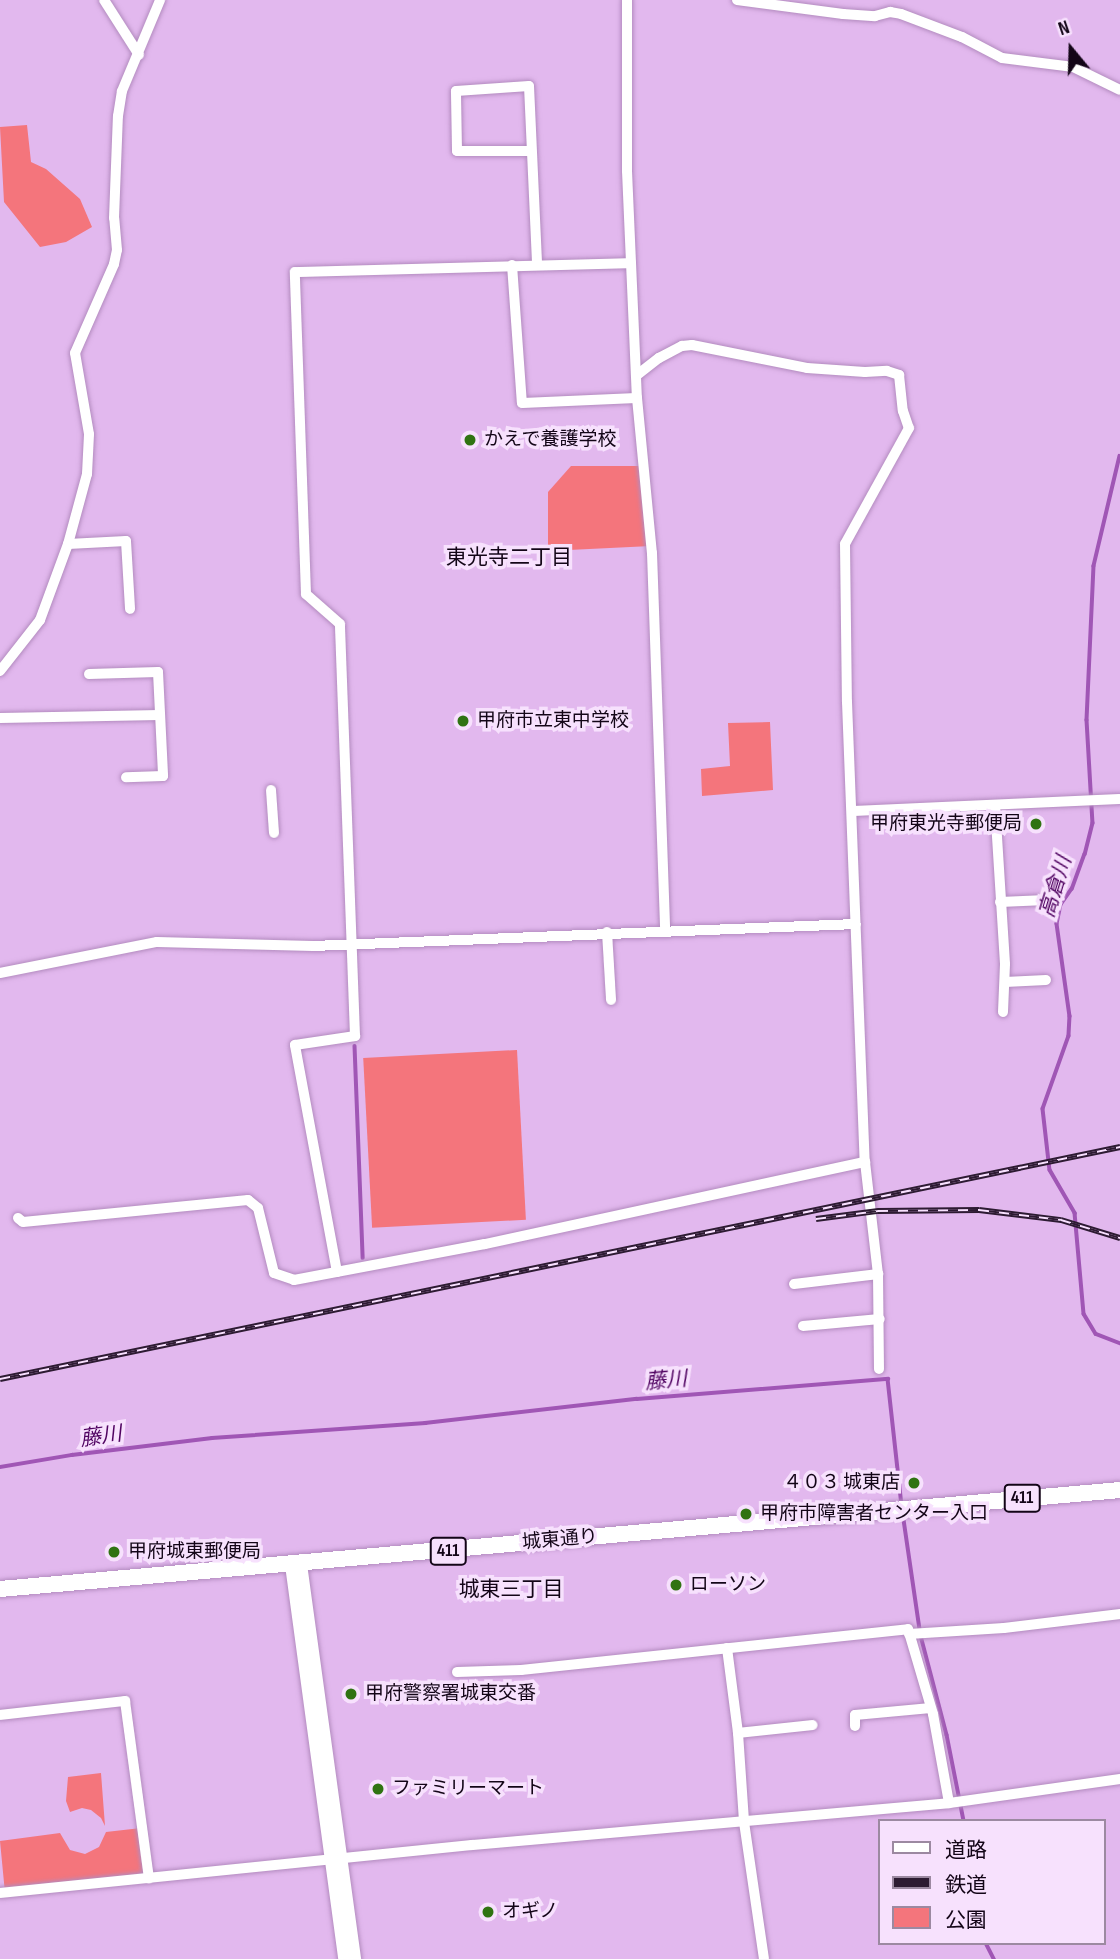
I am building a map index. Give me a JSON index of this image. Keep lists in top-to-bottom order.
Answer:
{
  "streets": {
    "highway": ["411", "城東通り"]
  },
  "districts": ["東光寺二丁目", "城東三丁目"],
  "water": ["高倉川", "藤川"],
  "places": [
    "かえで養護学校",
    "甲府市立東中学校",
    "甲府東光寺郵便局",
    "４０３ 城東店",
    "甲府市障害者センター入口",
    "甲府城東郵便局",
    "ローソン",
    "甲府警察署城東交番",
    "ファミリーマート",
    "オギノ"
  ],
  "legend": ["道路", "鉄道", "公園"],
  "north": "top"
}
